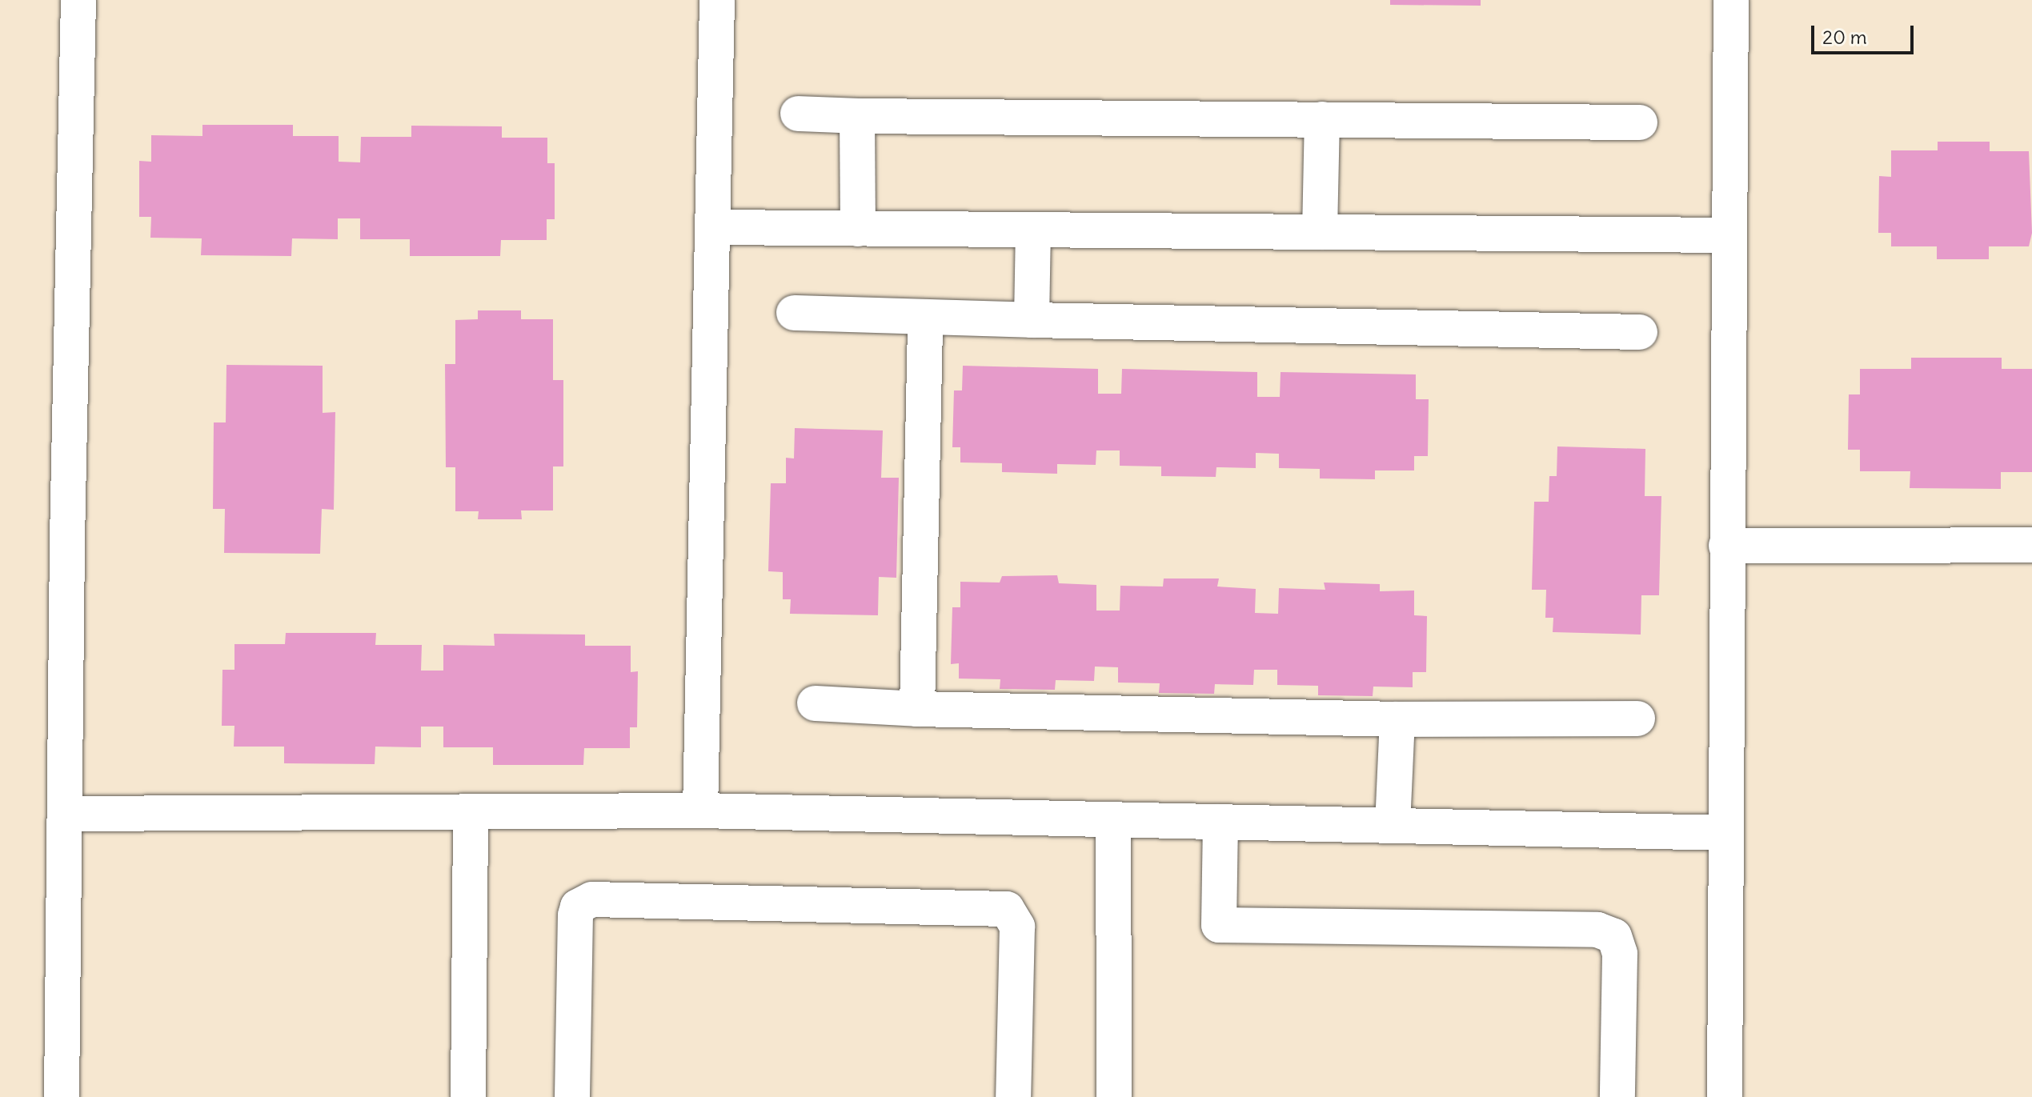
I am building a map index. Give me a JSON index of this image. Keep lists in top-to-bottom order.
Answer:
{
  "scale_bar": "20 m"
}
